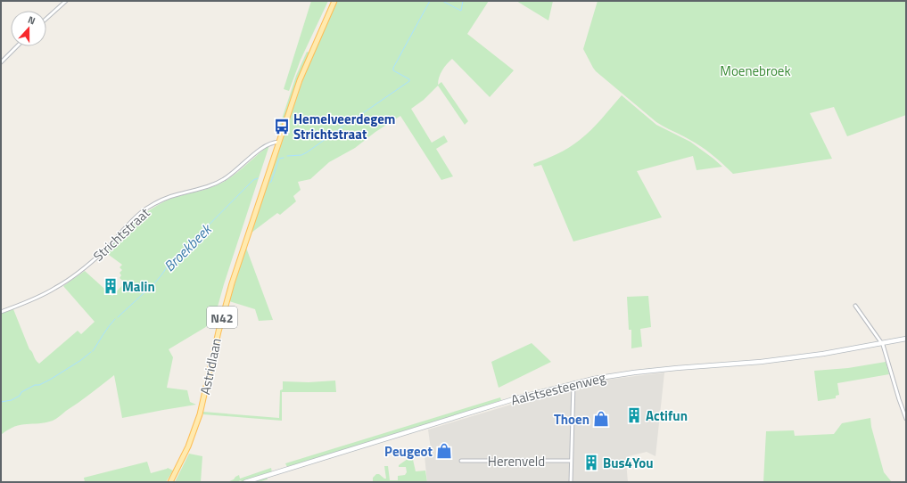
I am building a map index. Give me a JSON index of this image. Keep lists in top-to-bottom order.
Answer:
{
  "streets": {
    "main road": ["N42", "Astridlaan", "Aalstsesteenweg"],
    "street": ["Strichtstraat", "Herenveld"]
  },
  "crossings": [
    ["Strichtstraat", "N42"],
    ["Strichtstraat", "Astridlaan"],
    ["N42", "Astridlaan"]
  ],
  "water": ["Broekbeek"],
  "parks": ["Moenebroek"],
  "places": {
    "bus stop": ["Hemelveerdegem Strichtstraat"],
    "building": ["Malin", "Actifun", "Bus4You"],
    "shop": ["Thoen", "Peugeot"]
  },
  "north": "top"
}
